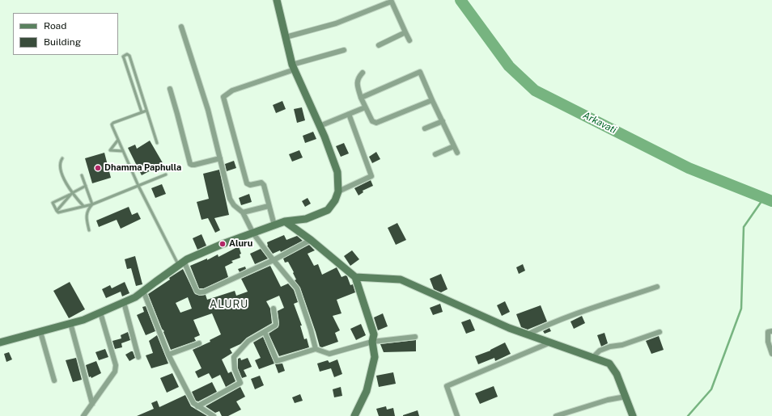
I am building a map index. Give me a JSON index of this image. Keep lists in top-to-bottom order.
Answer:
{
  "districts": ["ALURU"],
  "water": ["Arkavati"],
  "places": ["Dhamma Paphulla", "Aluru"],
  "legend": ["Road", "Building"]
}
